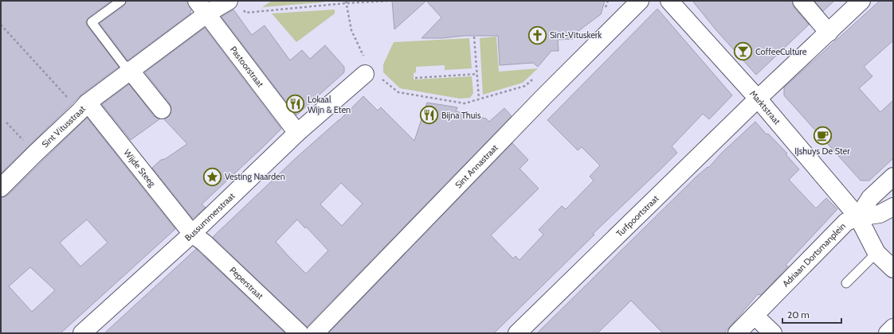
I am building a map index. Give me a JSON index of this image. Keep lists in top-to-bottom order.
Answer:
{
  "streets": {
    "street": [
      "Pastoorstraat",
      "Marktstraat",
      "Sint Vitusstraat",
      "Sint Annastraat",
      "Wijde Steeg",
      "Turfpoortstraat",
      "Bussummerstraat",
      "Adriaan Dortsmanplein",
      "Peperstraat"
    ]
  },
  "crossings": [
    ["Pastoorstraat", "Sint Vitusstraat"],
    ["Pastoorstraat", "Bussummerstraat"],
    ["Marktstraat", "Turfpoortstraat"],
    ["Marktstraat", "Adriaan Dortsmanplein"],
    ["Sint Vitusstraat", "Wijde Steeg"],
    ["Wijde Steeg", "Bussummerstraat"],
    ["Wijde Steeg", "Peperstraat"],
    ["Bussummerstraat", "Peperstraat"]
  ],
  "places": {
    "church": ["Sint-Vituskerk"],
    "bar": ["CoffeeCulture"],
    "restaurant": ["Lokaal Wijn & Eten", "Bijna Thuis"],
    "cafe": ["IJshuys De Ster"],
    "place": ["Vesting Naarden"]
  },
  "scale_bar": "20 m"
}
